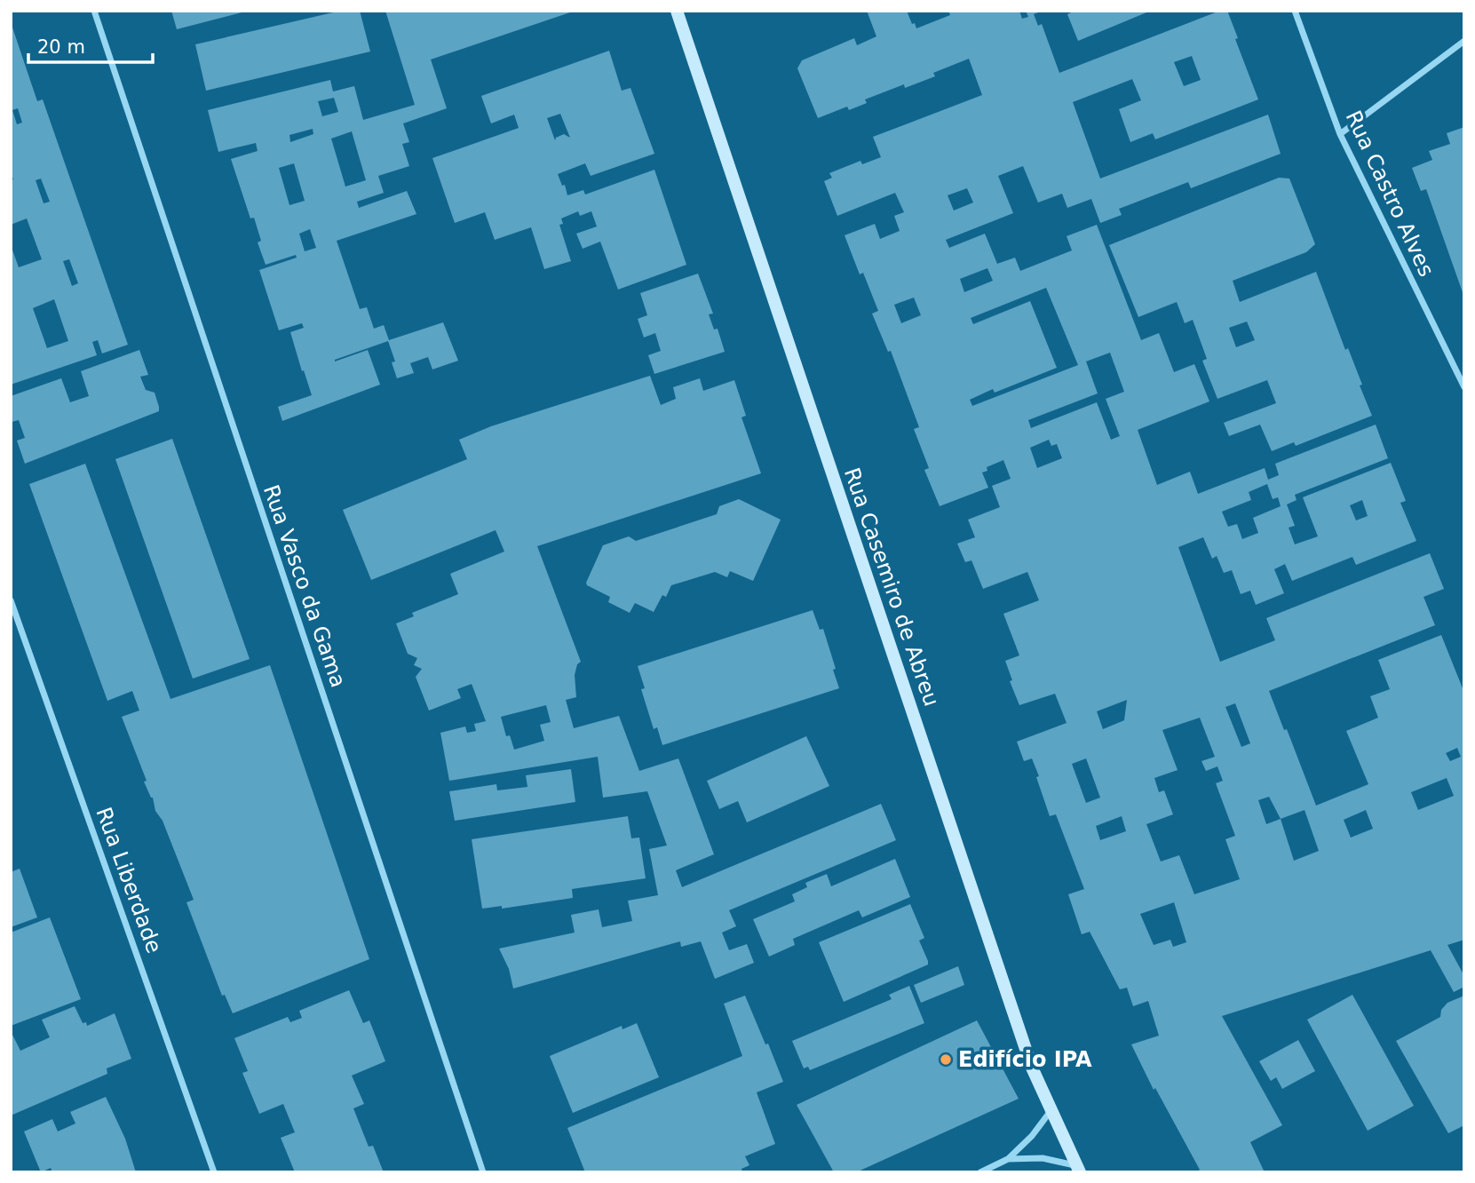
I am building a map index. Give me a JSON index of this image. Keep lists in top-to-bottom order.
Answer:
{
  "streets": {
    "street": [
      "Rua Castro Alves",
      "Rua Vasco da Gama",
      "Rua Casemiro de Abreu",
      "Rua Liberdade"
    ]
  },
  "places": ["Edifício IPA"],
  "scale_bar": "20 m"
}
